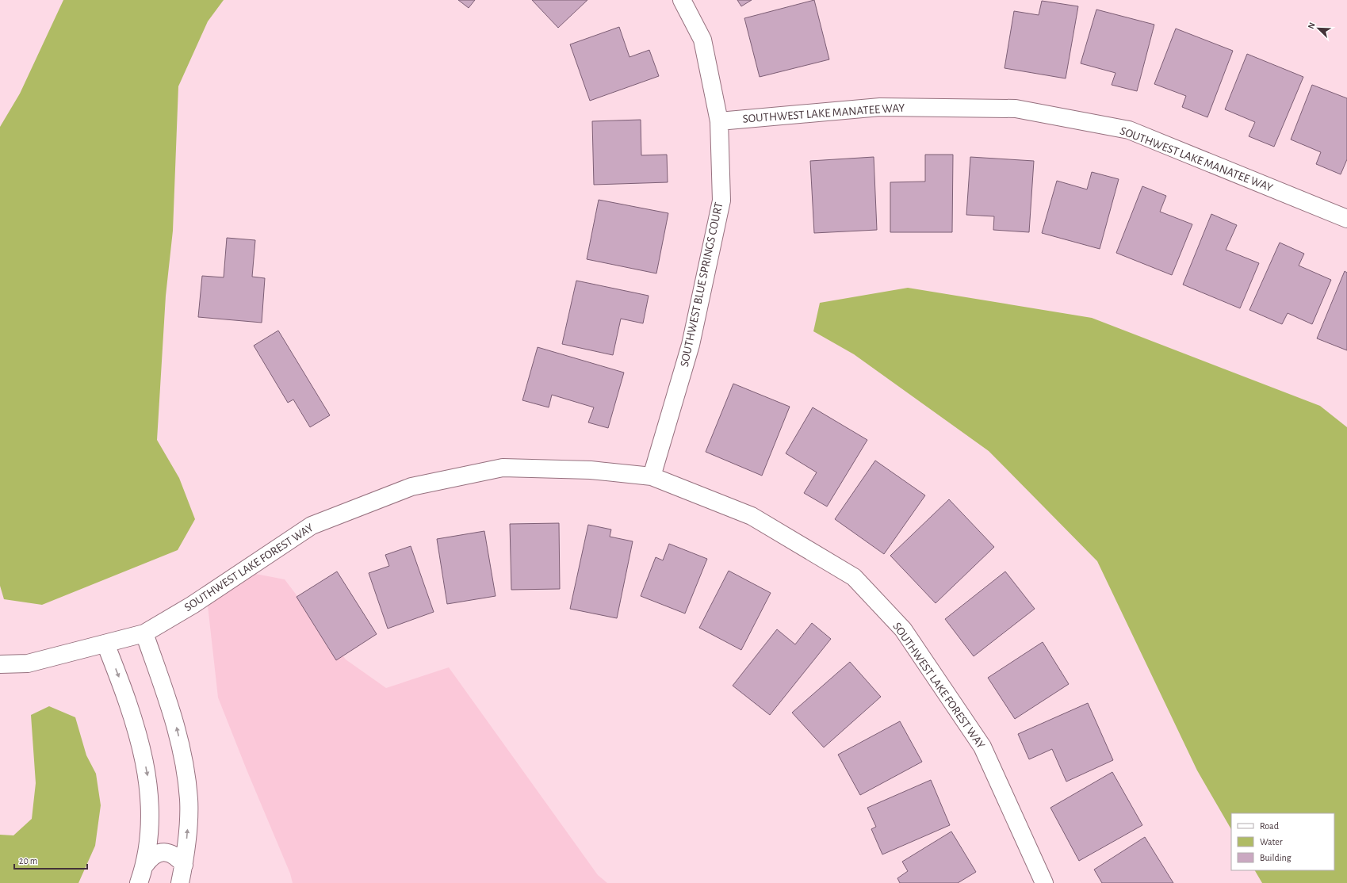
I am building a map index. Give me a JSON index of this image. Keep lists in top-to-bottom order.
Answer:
{
  "streets": {
    "street": ["SOUTHWEST LAKE MANATEE WAY", "SOUTHWEST BLUE SPRINGS COURT", "SOUTHWEST LAKE FOREST WAY"]
  },
  "crossings": [
    ["SOUTHWEST LAKE MANATEE WAY", "SOUTHWEST BLUE SPRINGS COURT"],
    ["SOUTHWEST BLUE SPRINGS COURT", "SOUTHWEST LAKE FOREST WAY"]
  ],
  "legend": ["Road", "Water", "Building"],
  "scale_bar": "20 m",
  "north": "top left"
}
